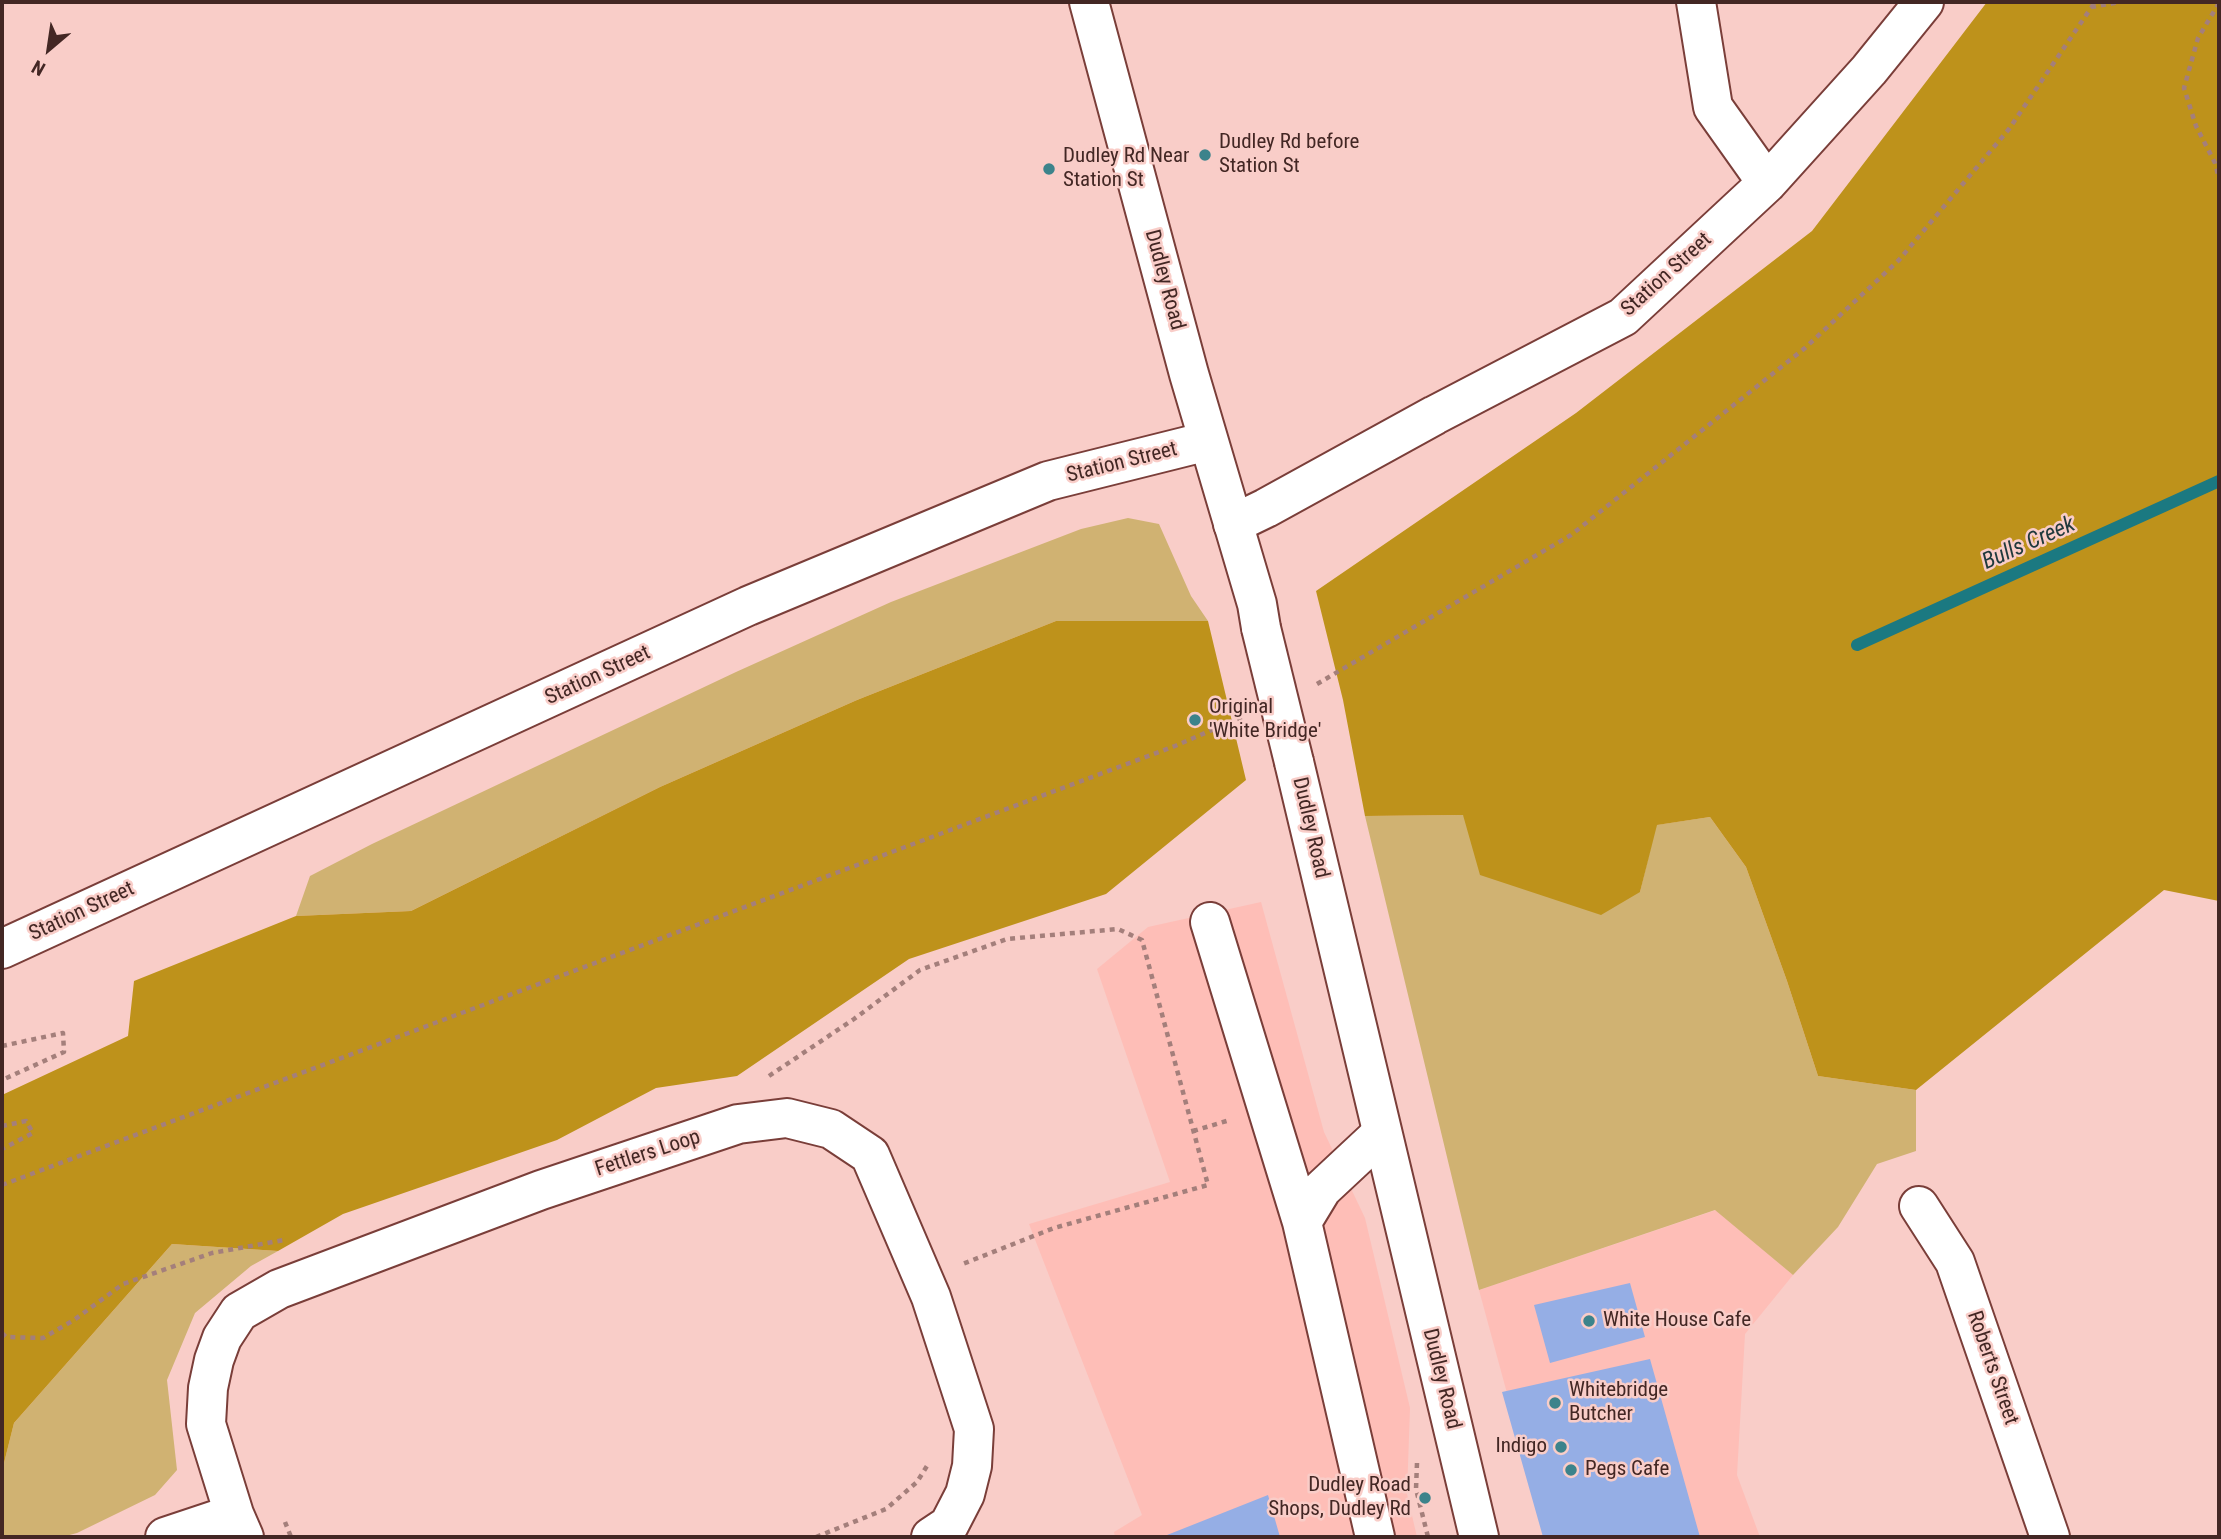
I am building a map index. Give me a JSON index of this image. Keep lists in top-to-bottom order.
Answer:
{
  "streets": {
    "street": [
      "Station Street",
      "Dudley Road",
      "Fettlers Loop",
      "Roberts Street"
    ]
  },
  "crossings": [
    ["Station Street", "Dudley Road"]
  ],
  "water": ["Bulls Creek"],
  "places": [
    "Dudley Rd before Station St",
    "Dudley Rd Near Station St",
    "Original 'White Bridge'",
    "White House Cafe",
    "Whitebridge Butcher",
    "Indigo",
    "Pegs Cafe",
    "Dudley Road Shops, Dudley Rd"
  ],
  "north": "bottom left"
}
